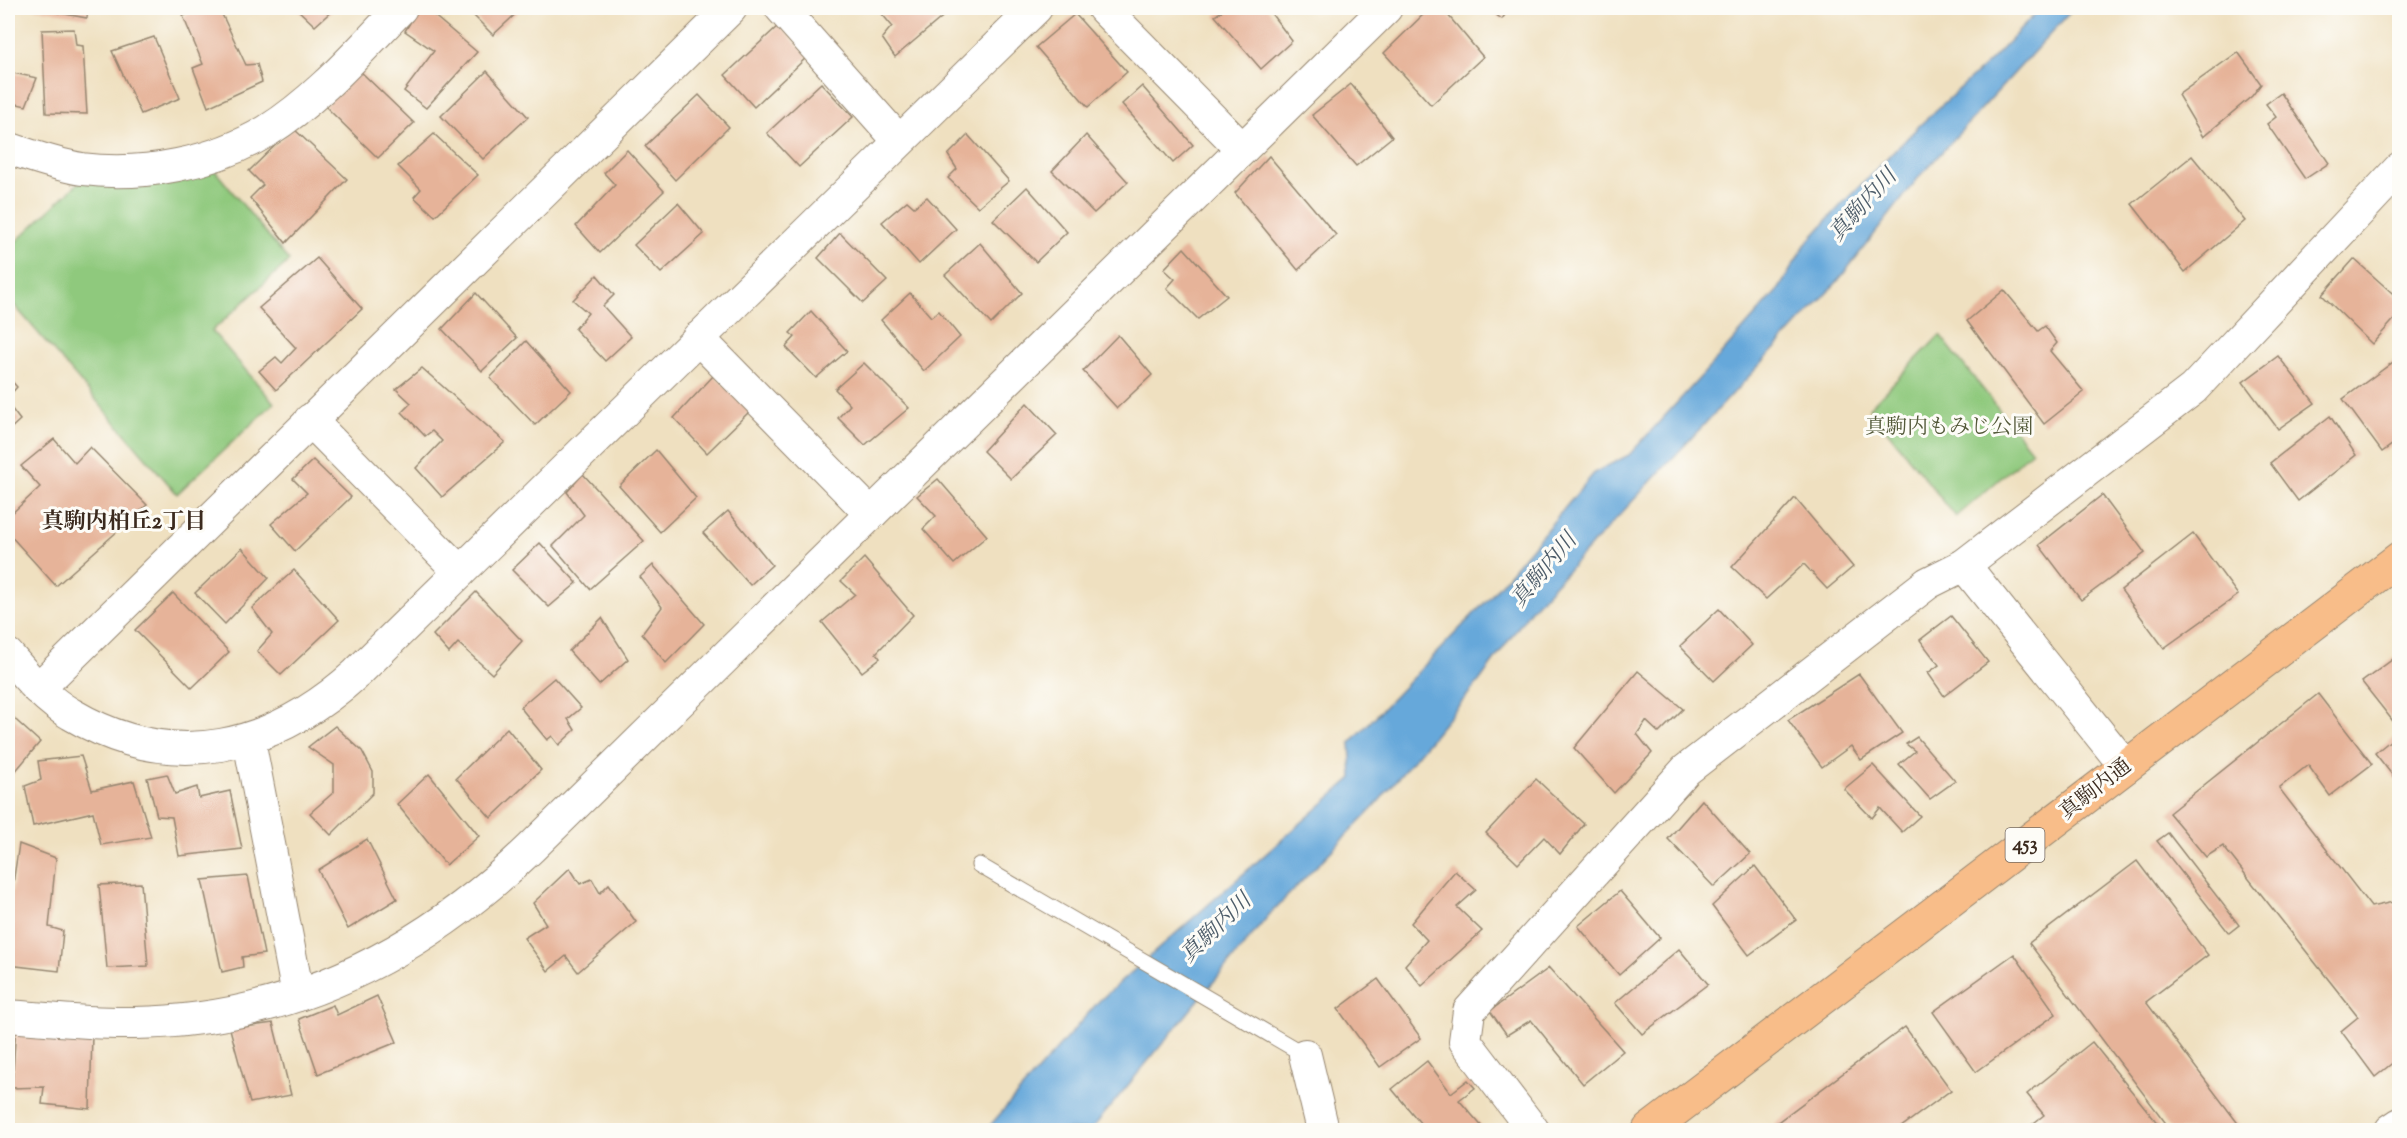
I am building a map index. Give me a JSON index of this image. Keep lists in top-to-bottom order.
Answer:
{
  "streets": {
    "highway": ["真駒内通", "453"]
  },
  "districts": ["真駒内柏丘2丁目"],
  "water": ["真駒内川"],
  "parks": ["真駒内もみじ公園"]
}
